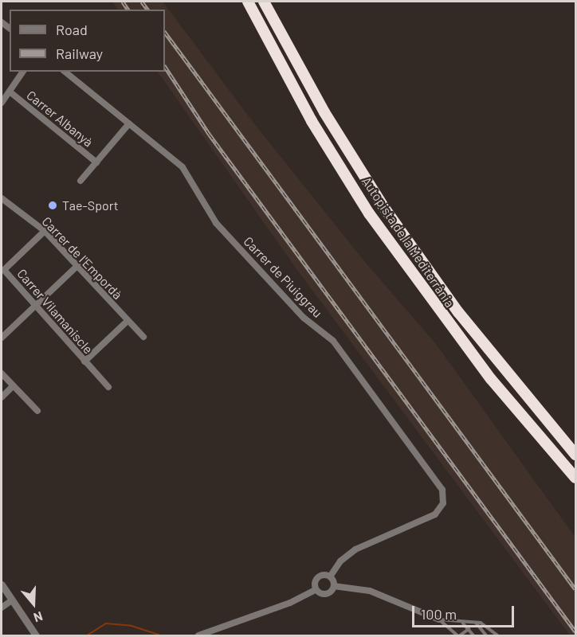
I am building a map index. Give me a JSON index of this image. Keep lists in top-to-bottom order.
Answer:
{
  "streets": {
    "highway": ["Autopista de la Mediterrània"],
    "street": [
      "Carrer Albanyà",
      "Carrer de l'Empordà",
      "Carrer de Piuiggrau",
      "Carrer Vilamaniscle"
    ]
  },
  "crossings": [
    ["Carrer Albanyà", "Carrer de Piuiggrau"],
    ["Carrer de l'Empordà", "Carrer Vilamaniscle"]
  ],
  "places": ["Tae-Sport"],
  "legend": ["Road", "Railway"],
  "scale_bar": "100 m",
  "north": "bottom"
}
